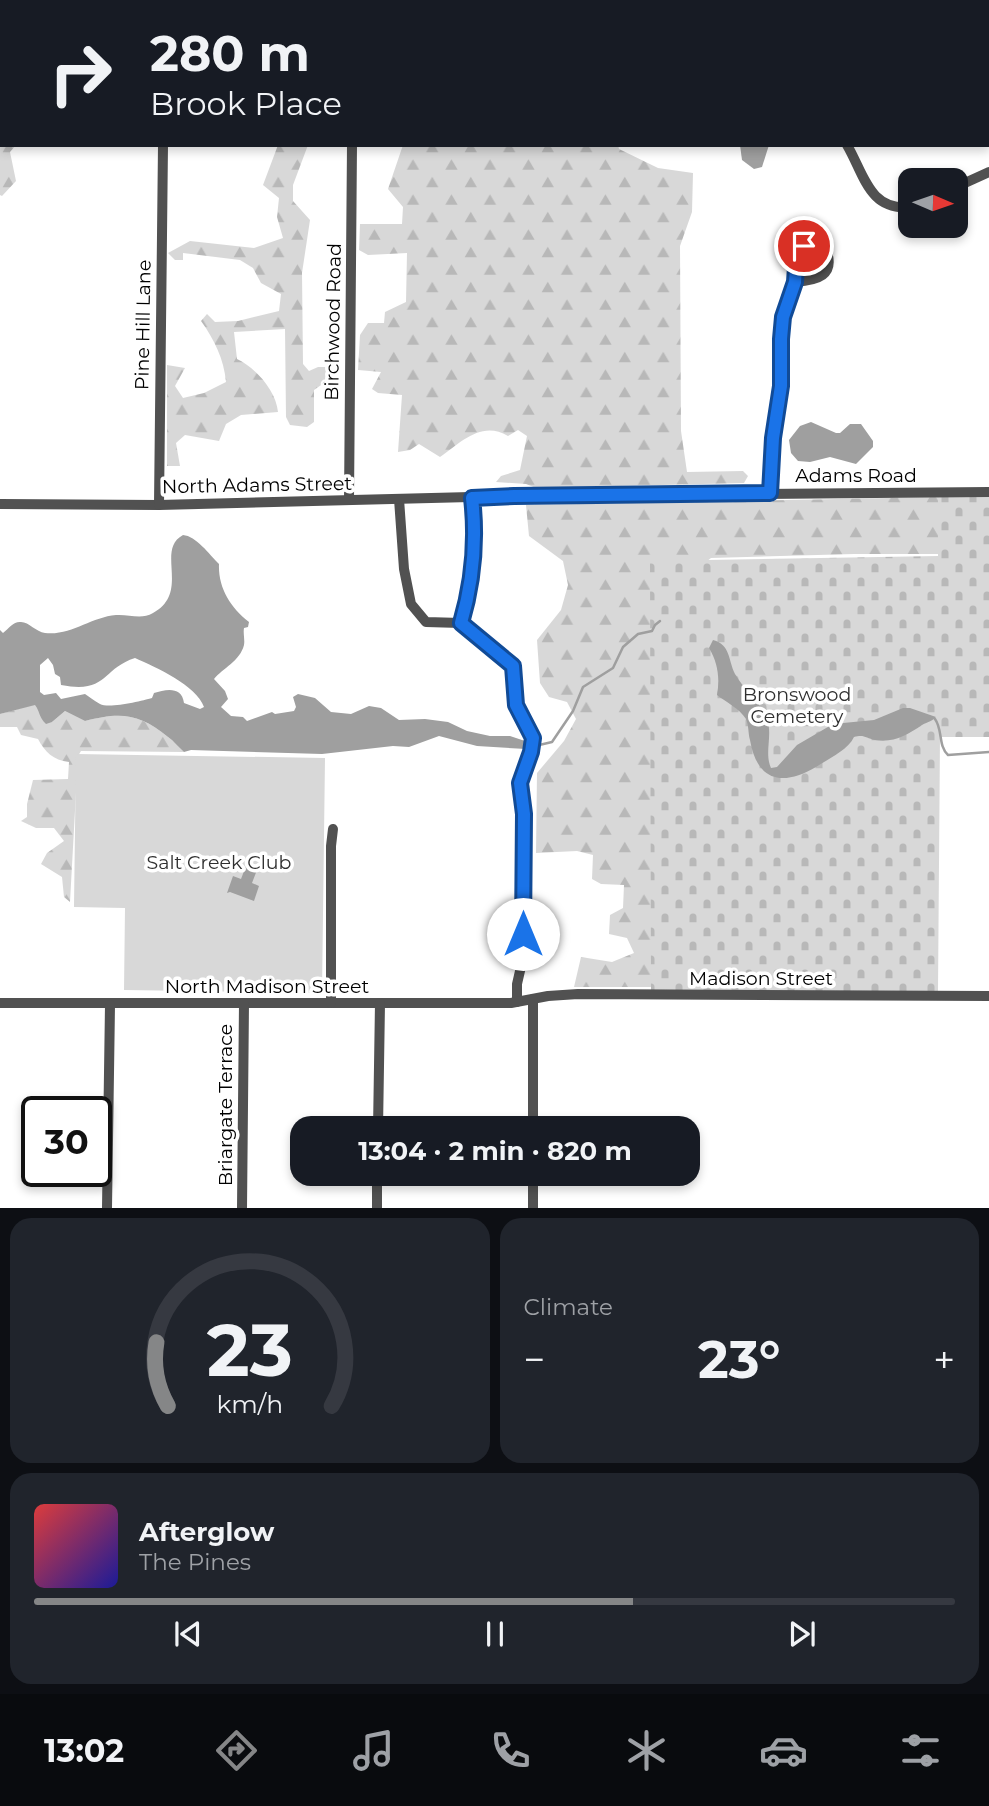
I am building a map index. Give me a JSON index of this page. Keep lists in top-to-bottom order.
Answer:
{
  "streets": {
    "street": [
      "Birchwood Road",
      "Pine Hill Lane",
      "Adams Road",
      "North Adams Street",
      "Madison Street",
      "North Madison Street",
      "Briargate Terrace"
    ]
  },
  "crossings": [
    ["Birchwood Road", "North Adams Street"],
    ["Pine Hill Lane", "North Adams Street"],
    ["Adams Road", "North Adams Street"],
    ["Madison Street", "North Madison Street"],
    ["North Madison Street", "Briargate Terrace"]
  ],
  "parks": ["Bronswood Cemetery", "Salt Creek Club"],
  "north": "right",
  "page": {
    "turn": ["280 m", "Brook Place"],
    "limit": "30",
    "trip": "13:04 · 2 min · 820 m",
    "tile": "Climate",
    "heat": ["−", "23°", "+"],
    "song": ["Afterglow", "The Pines"],
    "tabs": "13:02",
    "gauge": ["23", "km/h"]
  }
}
